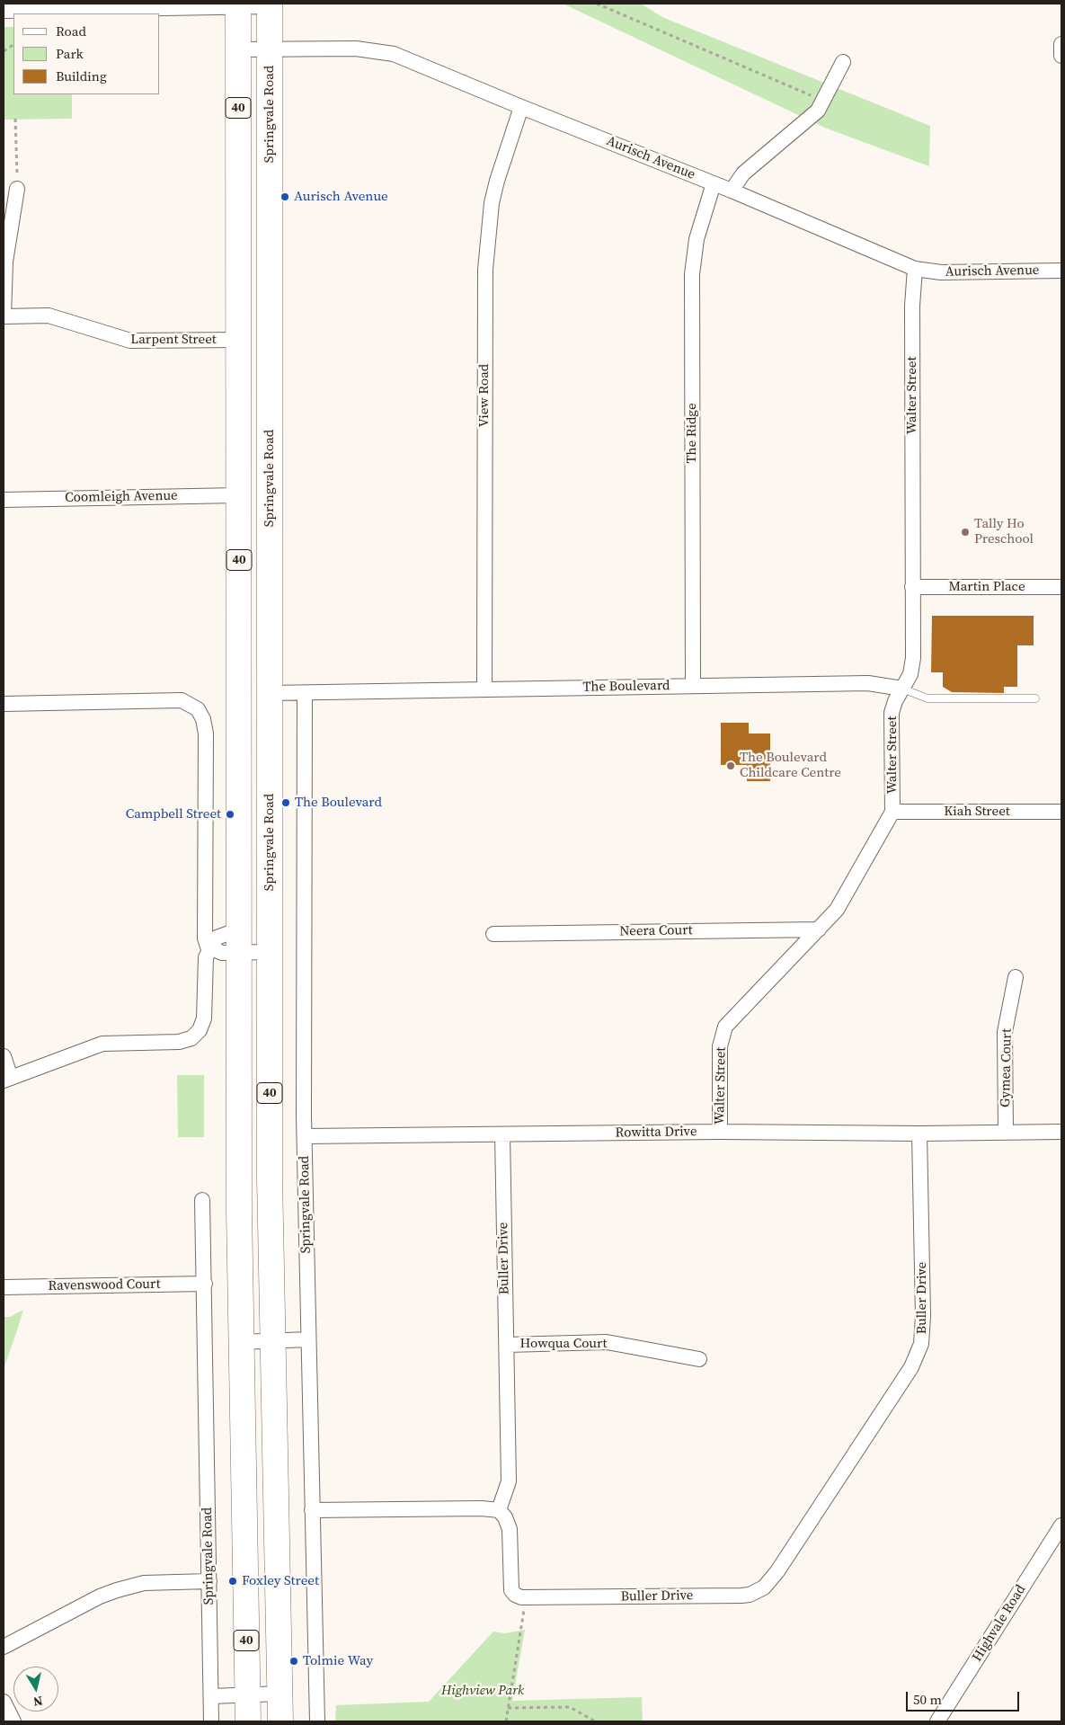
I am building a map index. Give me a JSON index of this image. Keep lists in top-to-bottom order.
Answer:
{
  "streets": {
    "highway": ["40", "Springvale Road"],
    "street": [
      "Aurisch Avenue",
      "Larpent Street",
      "View Road",
      "Walter Street",
      "The Ridge",
      "Coomleigh Avenue",
      "Martin Place",
      "The Boulevard",
      "Kiah Street",
      "Neera Court",
      "Gymea Court",
      "Rowitta Drive",
      "Buller Drive",
      "Ravenswood Court",
      "Howqua Court",
      "Highvale Road"
    ]
  },
  "crossings": [
    ["40", "Aurisch Avenue"],
    ["40", "Larpent Street"],
    ["40", "Coomleigh Avenue"],
    ["Springvale Road", "Aurisch Avenue"],
    ["Springvale Road", "The Boulevard"],
    ["Springvale Road", "Rowitta Drive"],
    ["Springvale Road", "Ravenswood Court"],
    ["Aurisch Avenue", "View Road"],
    ["Aurisch Avenue", "Walter Street"],
    ["Aurisch Avenue", "The Ridge"],
    ["View Road", "The Boulevard"],
    ["Walter Street", "Martin Place"],
    ["Walter Street", "The Boulevard"],
    ["Walter Street", "Kiah Street"],
    ["Walter Street", "Neera Court"],
    ["Walter Street", "Rowitta Drive"],
    ["The Ridge", "The Boulevard"],
    ["Gymea Court", "Rowitta Drive"],
    ["Rowitta Drive", "Buller Drive"],
    ["Buller Drive", "Howqua Court"]
  ],
  "parks": ["Highview Park"],
  "places": [
    "Aurisch Avenue",
    "Tally Ho Preschool",
    "The Boulevard Childcare Centre",
    "The Boulevard",
    "Campbell Street",
    "Foxley Street",
    "Tolmie Way"
  ],
  "legend": ["Road", "Park", "Building"],
  "scale_bar": "50 m",
  "north": "bottom"
}
